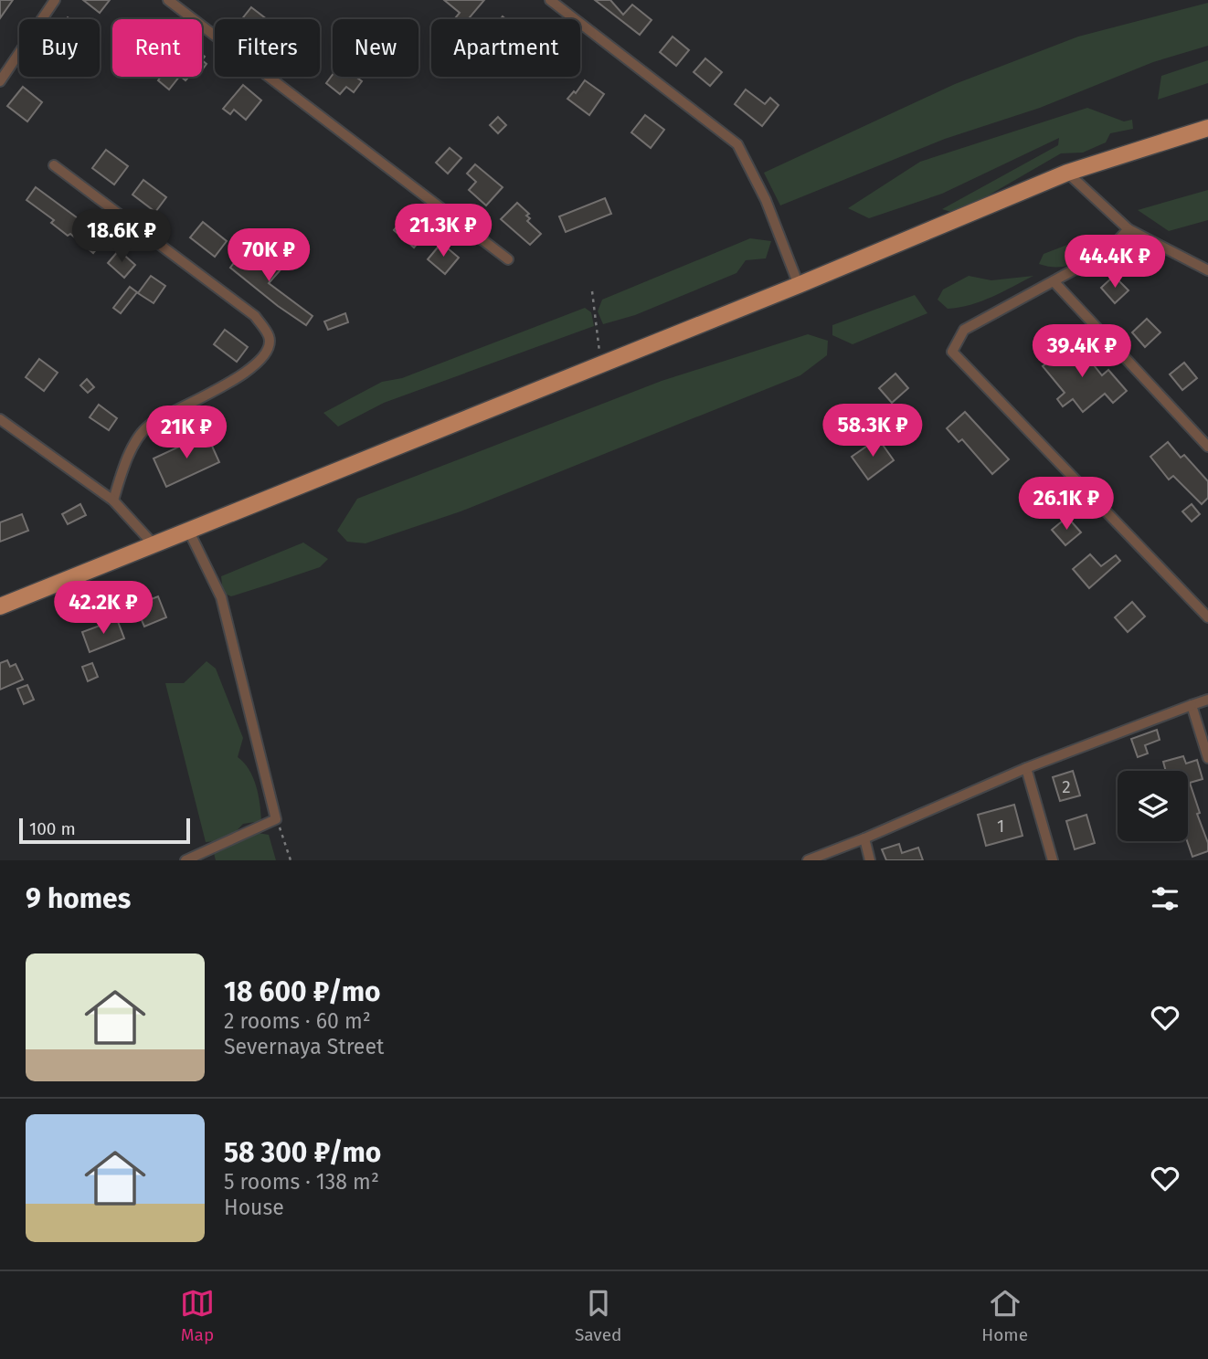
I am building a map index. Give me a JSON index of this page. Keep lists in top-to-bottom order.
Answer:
{
  "house_numbers": ["2", "1"],
  "scale_bar": "100 m",
  "page": {
    "chip": [
      "Buy",
      "Rent",
      "Filters",
      "New",
      "Apartment"
    ],
    "price": [
      "21.3K ₽",
      "18.6K ₽",
      "70K ₽",
      "44.4K ₽",
      "39.4K ₽",
      "58.3K ₽",
      "21K ₽",
      "26.1K ₽",
      "42.2K ₽"
    ],
    "scale": "100 m",
    "heading": "9 homes",
    "list": [
      {
        "name": "18 600 ₽/mo",
        "note": "2 rooms · 60 m² · Severnaya Street"
      },
      {
        "name": "58 300 ₽/mo",
        "note": "5 rooms · 138 m² · House"
      }
    ],
    "tabs": ["Map", "Saved", "Home"]
  }
}
